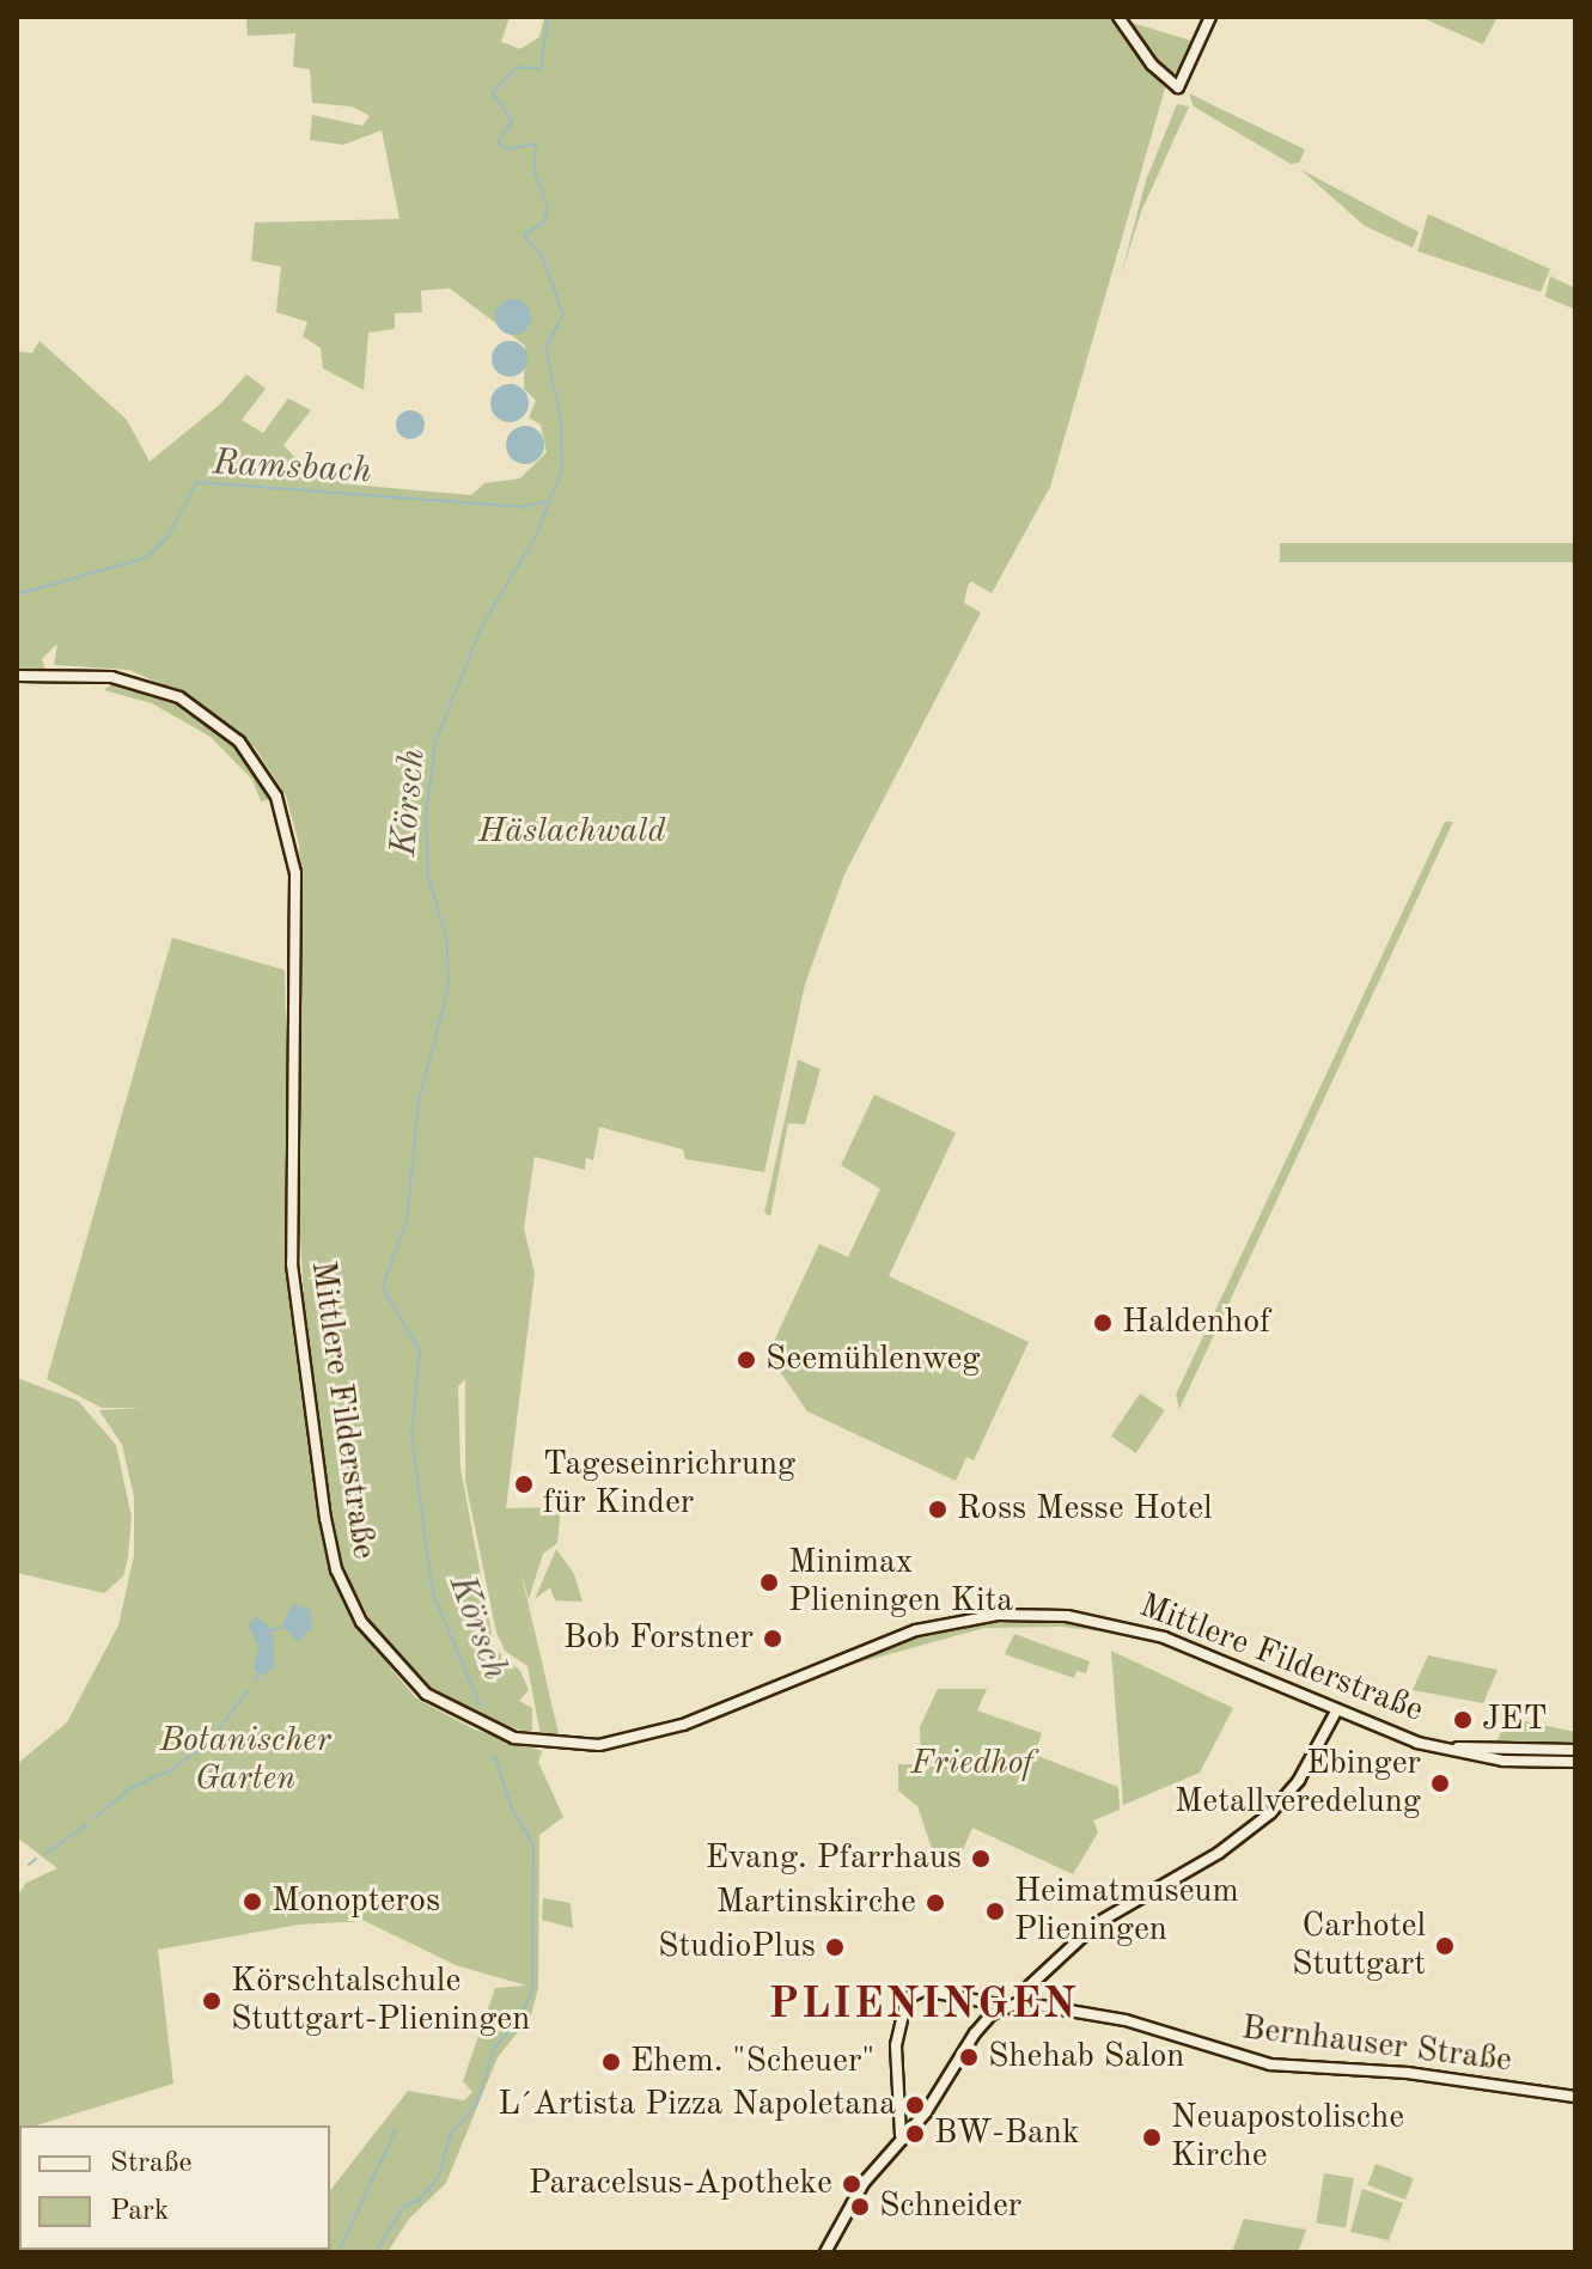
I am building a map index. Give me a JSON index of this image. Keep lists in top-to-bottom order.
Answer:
{
  "streets": {
    "main road": ["Mittlere Filderstraße", "Bernhauser Straße"]
  },
  "districts": ["PLIENINGEN"],
  "water": ["Ramsbach", "Körsch"],
  "parks": ["Häslachwald", "Botanischer Garten", "Friedhof"],
  "places": [
    "Haldenhof",
    "Seemühlenweg",
    "Tageseinrichrung für Kinder",
    "Ross Messe Hotel",
    "Minimax Plieningen Kita",
    "Bob Forstner",
    "JET",
    "Ebinger Metallveredelung",
    "Evang. Pfarrhaus",
    "Monopteros",
    "Martinskirche",
    "Heimatmuseum Plieningen",
    "Carhotel Stuttgart",
    "StudioPlus",
    "Körschtalschule Stuttgart-Plieningen",
    "Shehab Salon",
    "Ehem. \"Scheuer\"",
    "L´Artista Pizza Napoletana",
    "BW-Bank",
    "Neuapostolische Kirche",
    "Paracelsus-Apotheke",
    "Schneider"
  ],
  "legend": ["Straße", "Park"]
}
